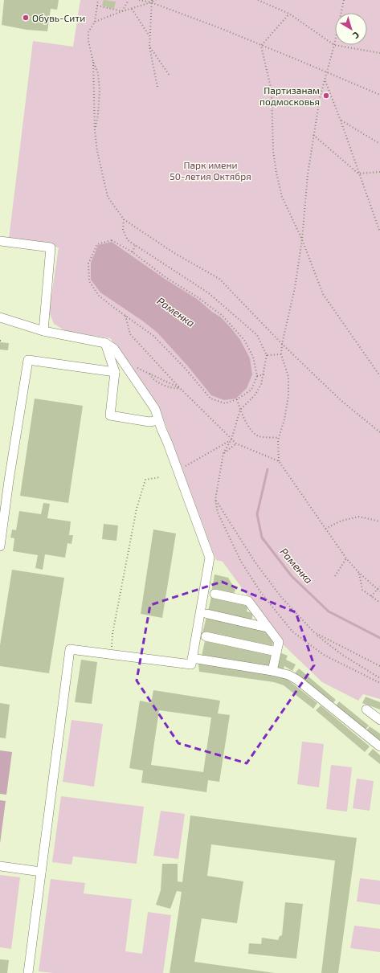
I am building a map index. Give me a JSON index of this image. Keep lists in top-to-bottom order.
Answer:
{
  "water": ["Раменка"],
  "parks": ["Парк имени 50-летия Октября"],
  "places": ["Обувь-Сити", "Партизанам подмосковья"],
  "north": "bottom right"
}
